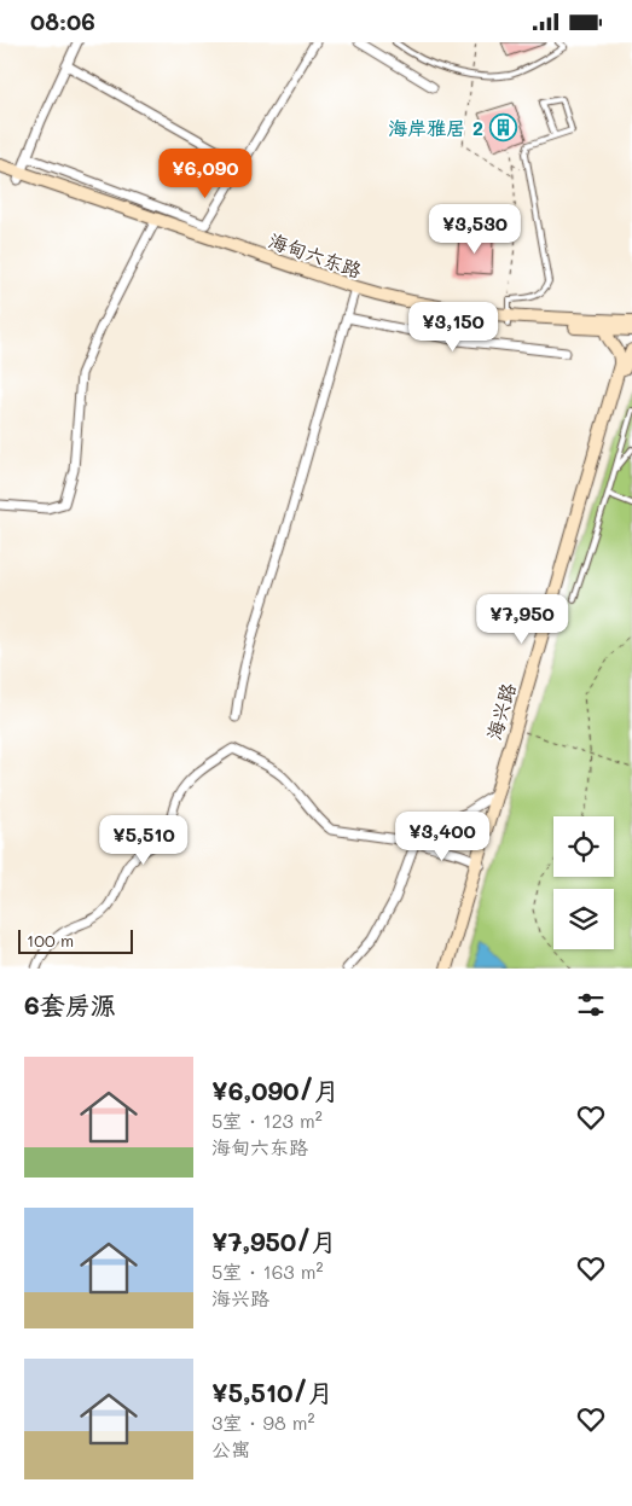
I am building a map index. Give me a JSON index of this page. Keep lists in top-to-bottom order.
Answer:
{
  "streets": {
    "street": ["海甸六东路", "海兴路"]
  },
  "crossings": [
    ["海甸六东路", "海兴路"]
  ],
  "places": {
    "building": ["海岸雅居 2"]
  },
  "scale_bar": "100 m",
  "page": {
    "status": "08:06",
    "price": [
      "¥6,090",
      "¥3,530",
      "¥3,150",
      "¥7,950",
      "¥3,400",
      "¥5,510"
    ],
    "scale": "100 m",
    "heading": "6套房源",
    "list": [
      {
        "name": "¥6,090/月",
        "note": "5室 · 123 m² · 海甸六东路"
      },
      {
        "name": "¥7,950/月",
        "note": "5室 · 163 m² · 海兴路"
      },
      {
        "name": "¥5,510/月",
        "note": "3室 · 98 m² · 公寓"
      }
    ]
  }
}
